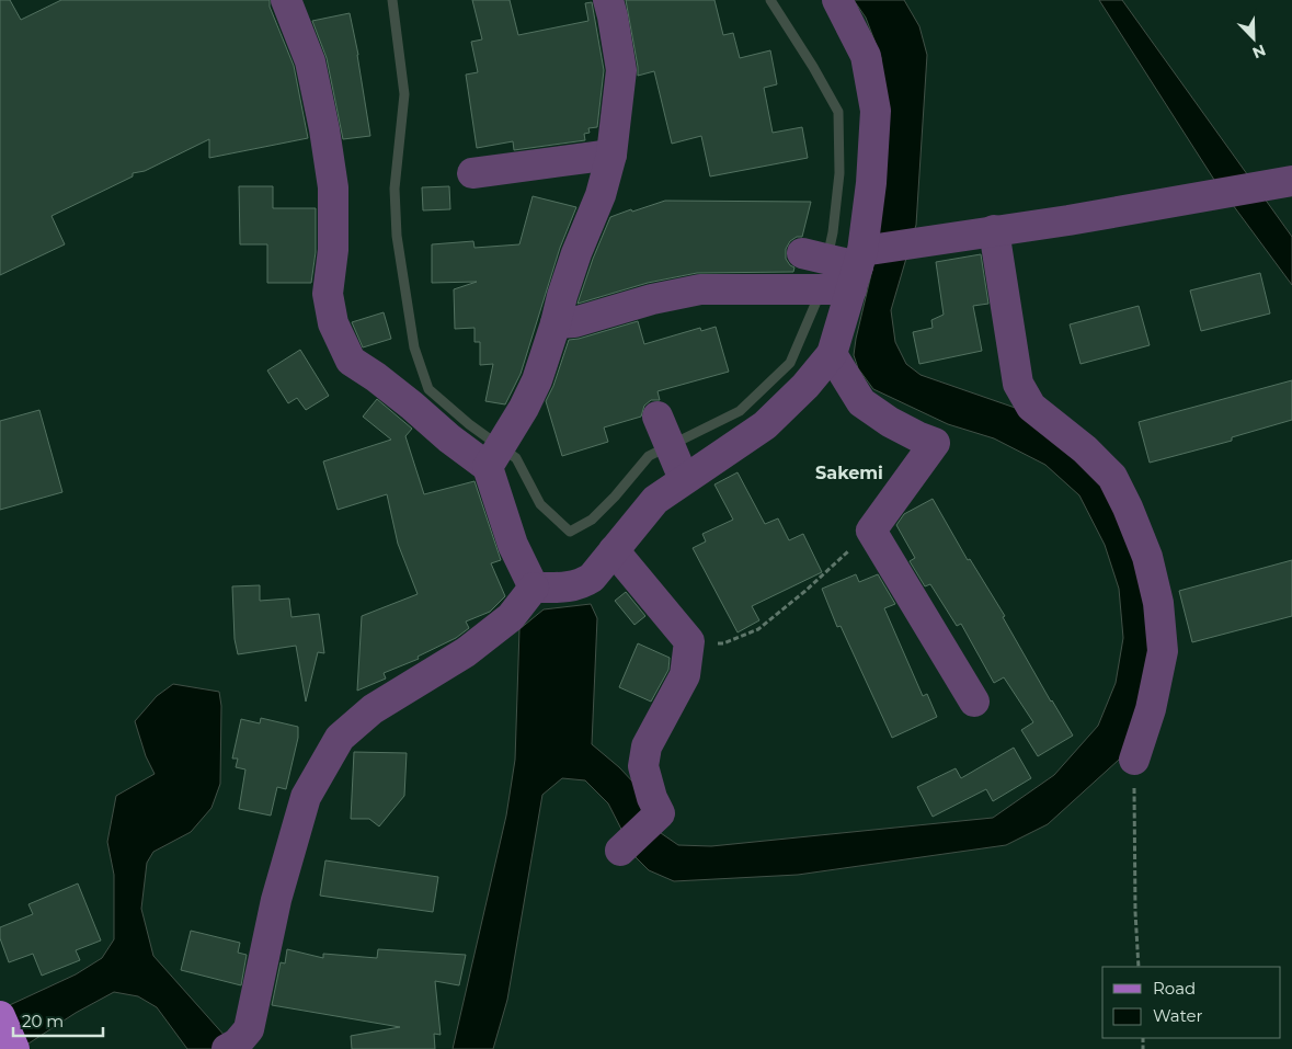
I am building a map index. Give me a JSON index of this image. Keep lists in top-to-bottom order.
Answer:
{
  "districts": ["Sakemi"],
  "legend": ["Road", "Water"],
  "scale_bar": "20 m",
  "north": "bottom right"
}
